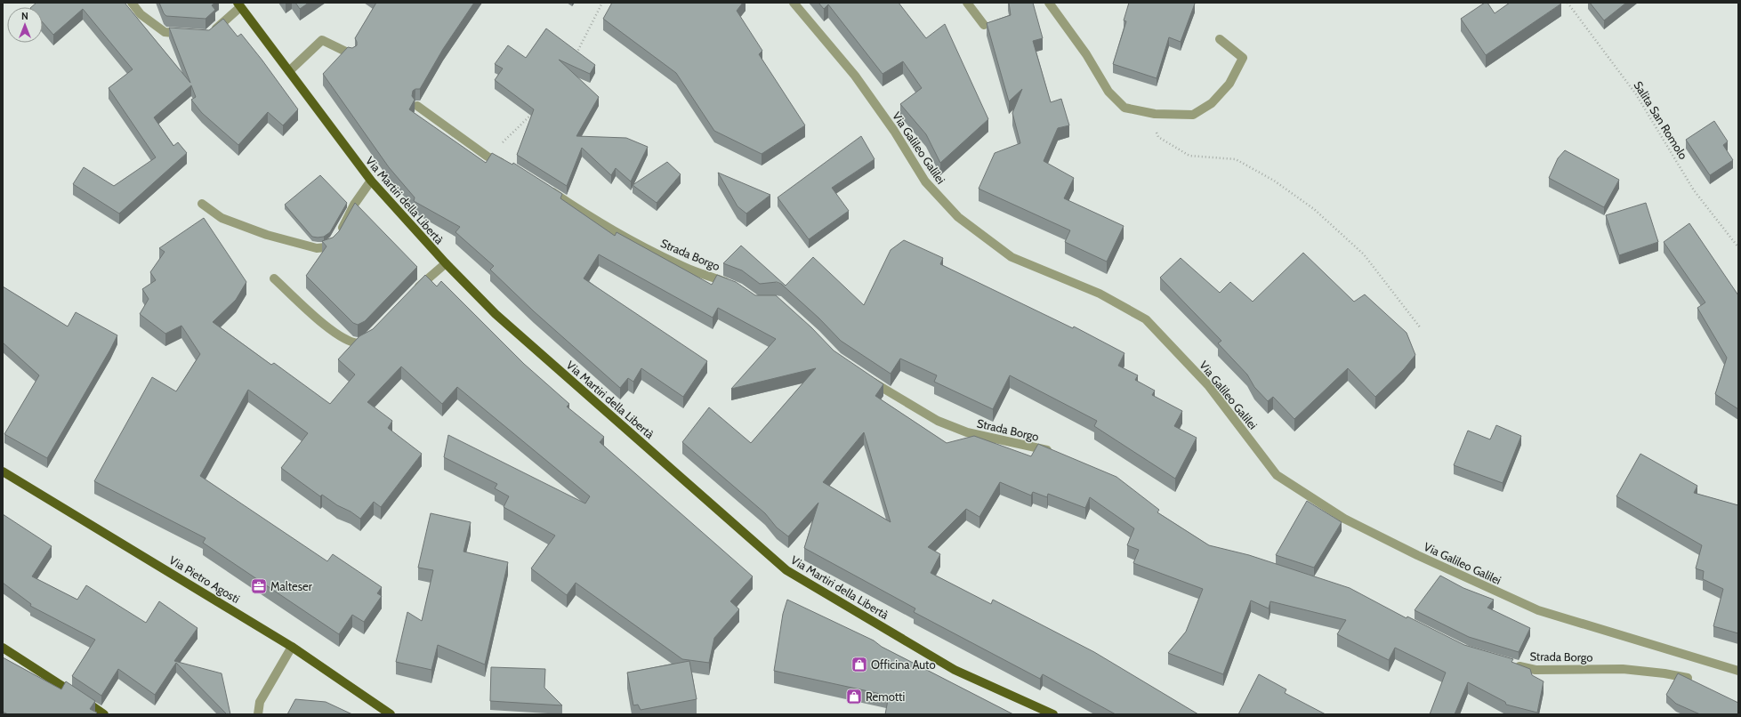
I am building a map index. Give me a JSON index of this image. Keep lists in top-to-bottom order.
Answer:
{
  "streets": {
    "main road": ["Via Martiri della Libertà", "Via Pietro Agosti"],
    "street": ["Via Galileo Galilei", "Strada Borgo"],
    "path": ["Salita San Romolo"]
  },
  "places": {
    "office": ["Malteser"],
    "shop": ["Officina Auto", "Remotti"]
  },
  "north": "top"
}
